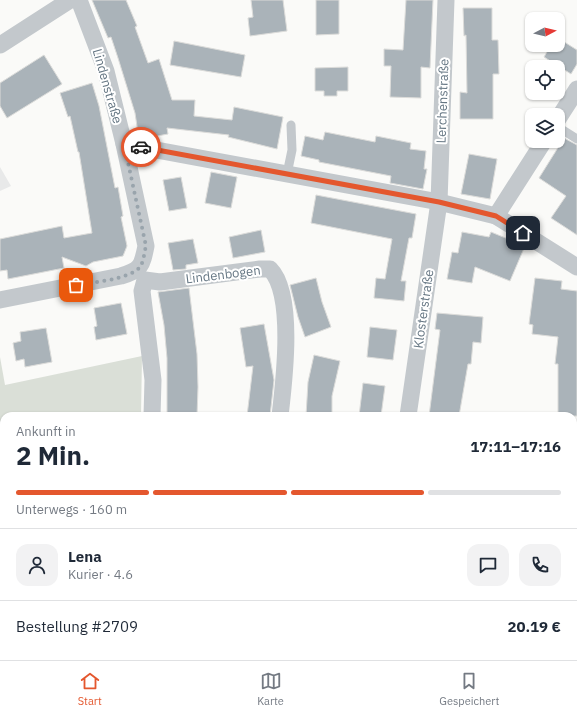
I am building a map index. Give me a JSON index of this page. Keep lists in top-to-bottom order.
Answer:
{
  "streets": {
    "street": [
      "Lindenstraße",
      "Lerchenstraße",
      "Lindenbogen",
      "Klosterstraße"
    ]
  },
  "crossings": [
    ["Lindenstraße", "Lindenbogen"],
    ["Lerchenstraße", "Klosterstraße"]
  ],
  "north": "right",
  "page": {
    "heading": ["2 Min.", "Ankunft in", "17:11–17:16"],
    "panel": [
      "Lena",
      "Kurier · 4.6",
      "Bestellung #2709",
      "20.19 €"
    ],
    "bar": "Unterwegs · 160 m",
    "tabs": ["Start", "Karte", "Gespeichert"]
  }
}
